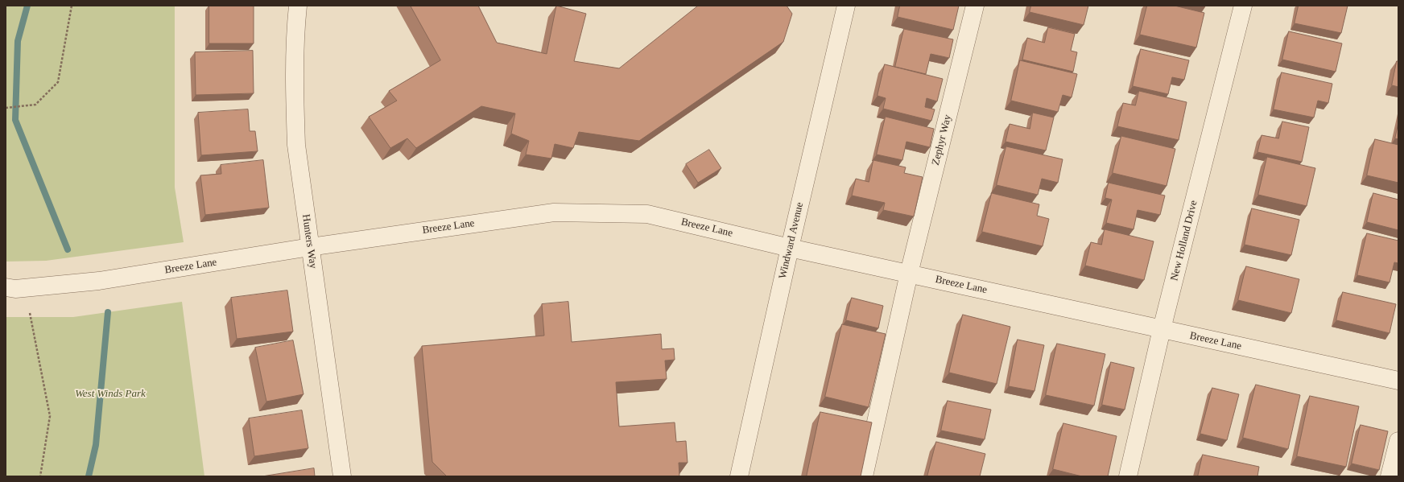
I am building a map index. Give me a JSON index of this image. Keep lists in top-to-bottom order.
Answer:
{
  "streets": {
    "street": [
      "Zephyr Way",
      "Breeze Lane",
      "Windward Avenue",
      "New Holland Drive",
      "Hunters Way"
    ]
  },
  "crossings": [
    ["Zephyr Way", "Breeze Lane"],
    ["Breeze Lane", "Windward Avenue"],
    ["Breeze Lane", "New Holland Drive"],
    ["Breeze Lane", "Hunters Way"]
  ],
  "parks": ["West Winds Park"]
}
